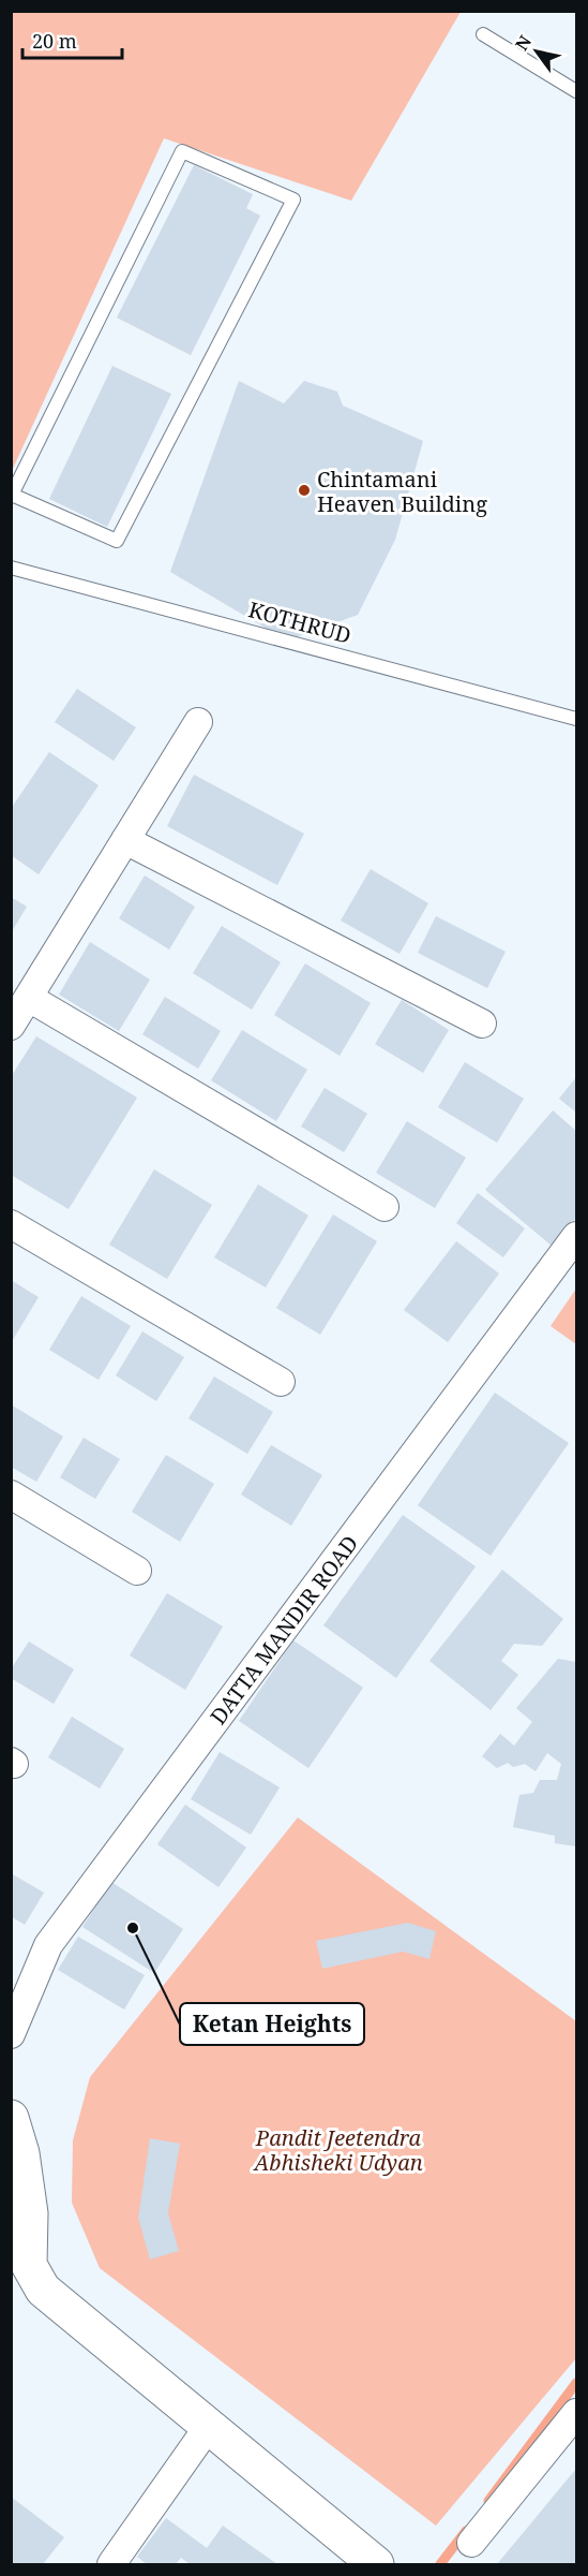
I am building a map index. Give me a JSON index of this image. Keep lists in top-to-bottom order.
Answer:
{
  "streets": {
    "street": ["DATTA MANDIR ROAD"],
    "lane": ["KOTHRUD"]
  },
  "parks": ["Pandit Jeetendra Abhisheki Udyan"],
  "places": ["Chintamani Heaven Building", "Ketan Heights"],
  "scale_bar": "20 m",
  "north": "top left"
}
